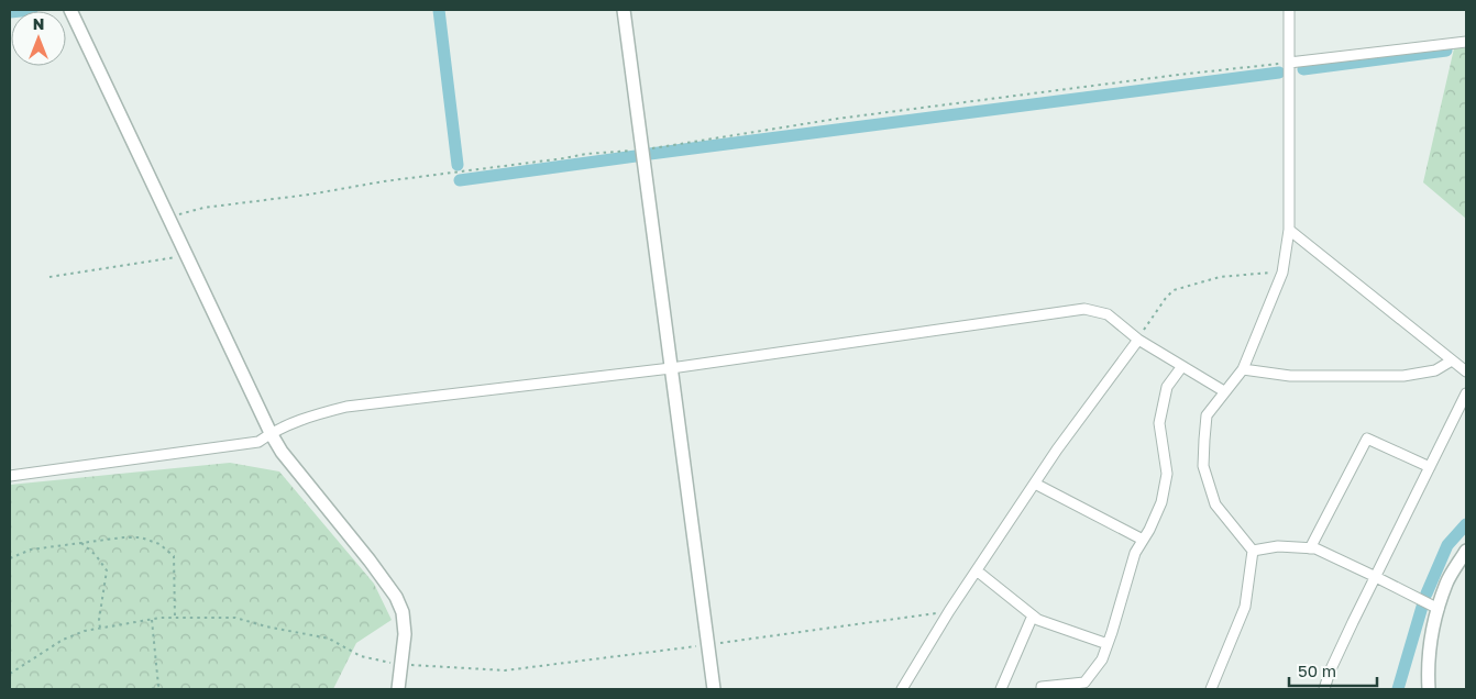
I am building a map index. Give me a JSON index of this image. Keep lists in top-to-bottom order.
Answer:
{
  "scale_bar": "50 m",
  "north": "top"
}
